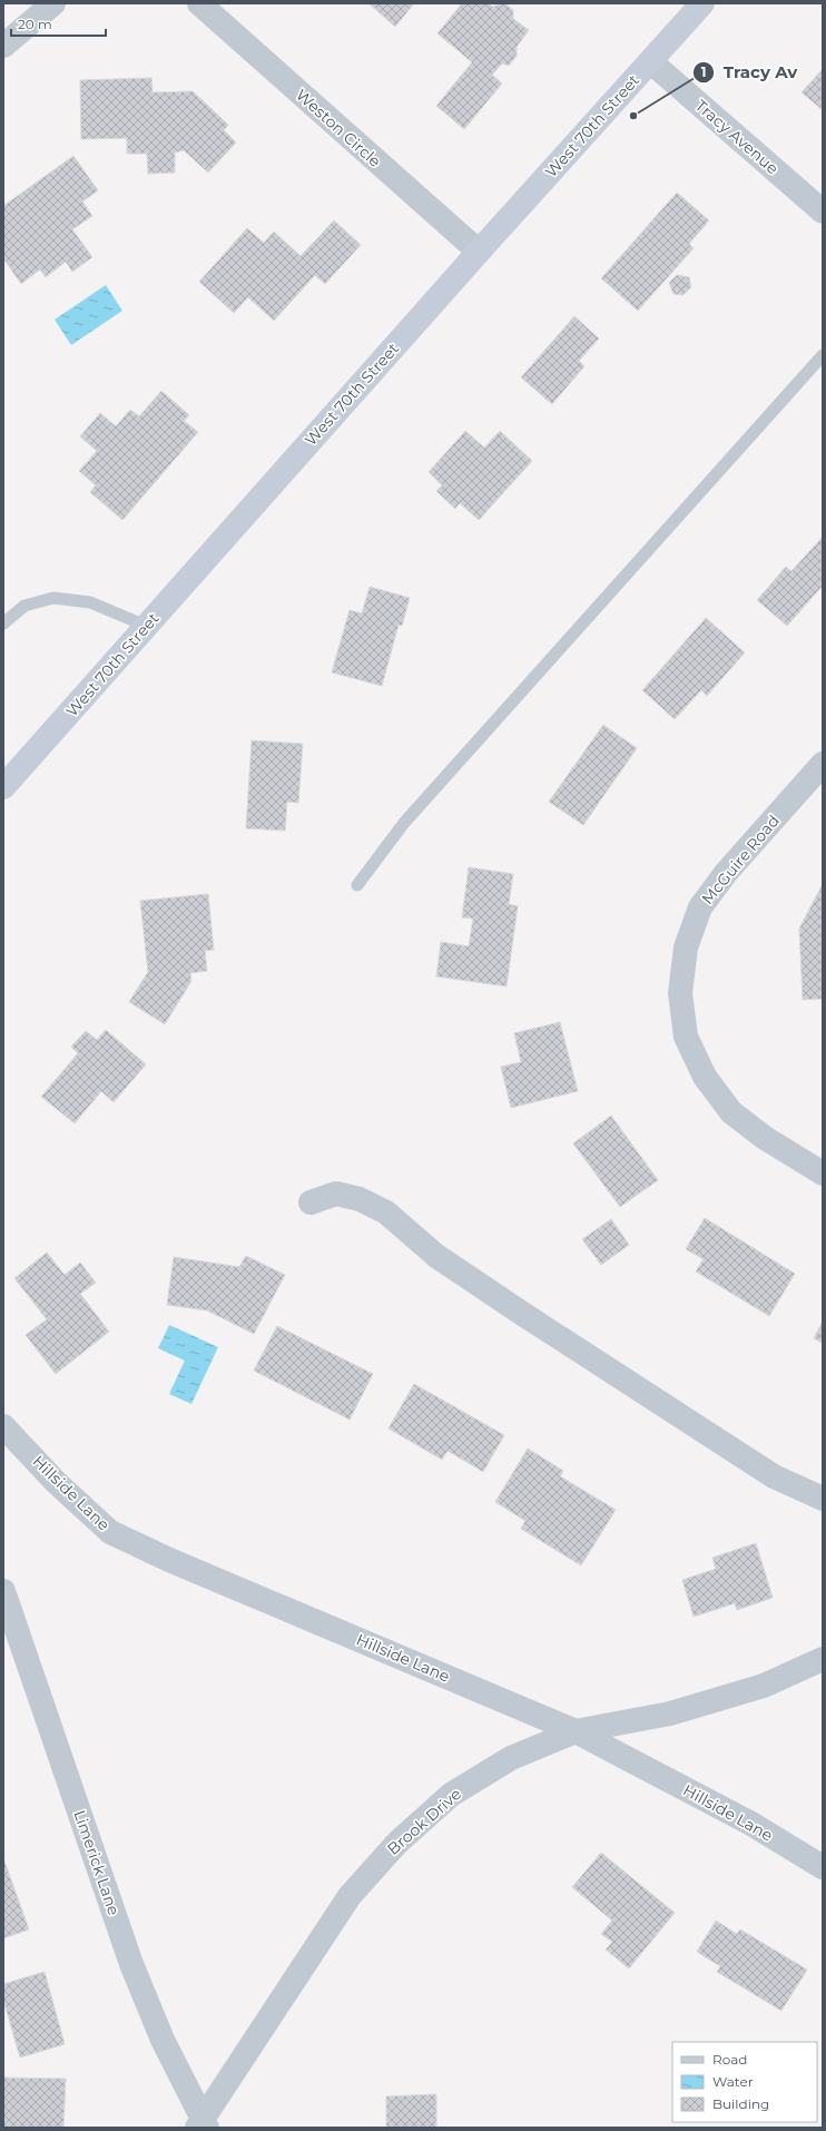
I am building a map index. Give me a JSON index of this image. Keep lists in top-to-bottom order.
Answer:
{
  "streets": {
    "street": [
      "West 70th Street",
      "Weston Circle",
      "Tracy Avenue",
      "McGuire Road",
      "Hillside Lane",
      "Brook Drive",
      "Limerick Lane"
    ]
  },
  "crossings": [
    ["West 70th Street", "Weston Circle"],
    ["West 70th Street", "Tracy Avenue"],
    ["Hillside Lane", "Brook Drive"],
    ["Brook Drive", "Limerick Lane"]
  ],
  "places": ["Tracy Av"],
  "legend": ["Road", "Water", "Building"],
  "scale_bar": "20 m"
}
